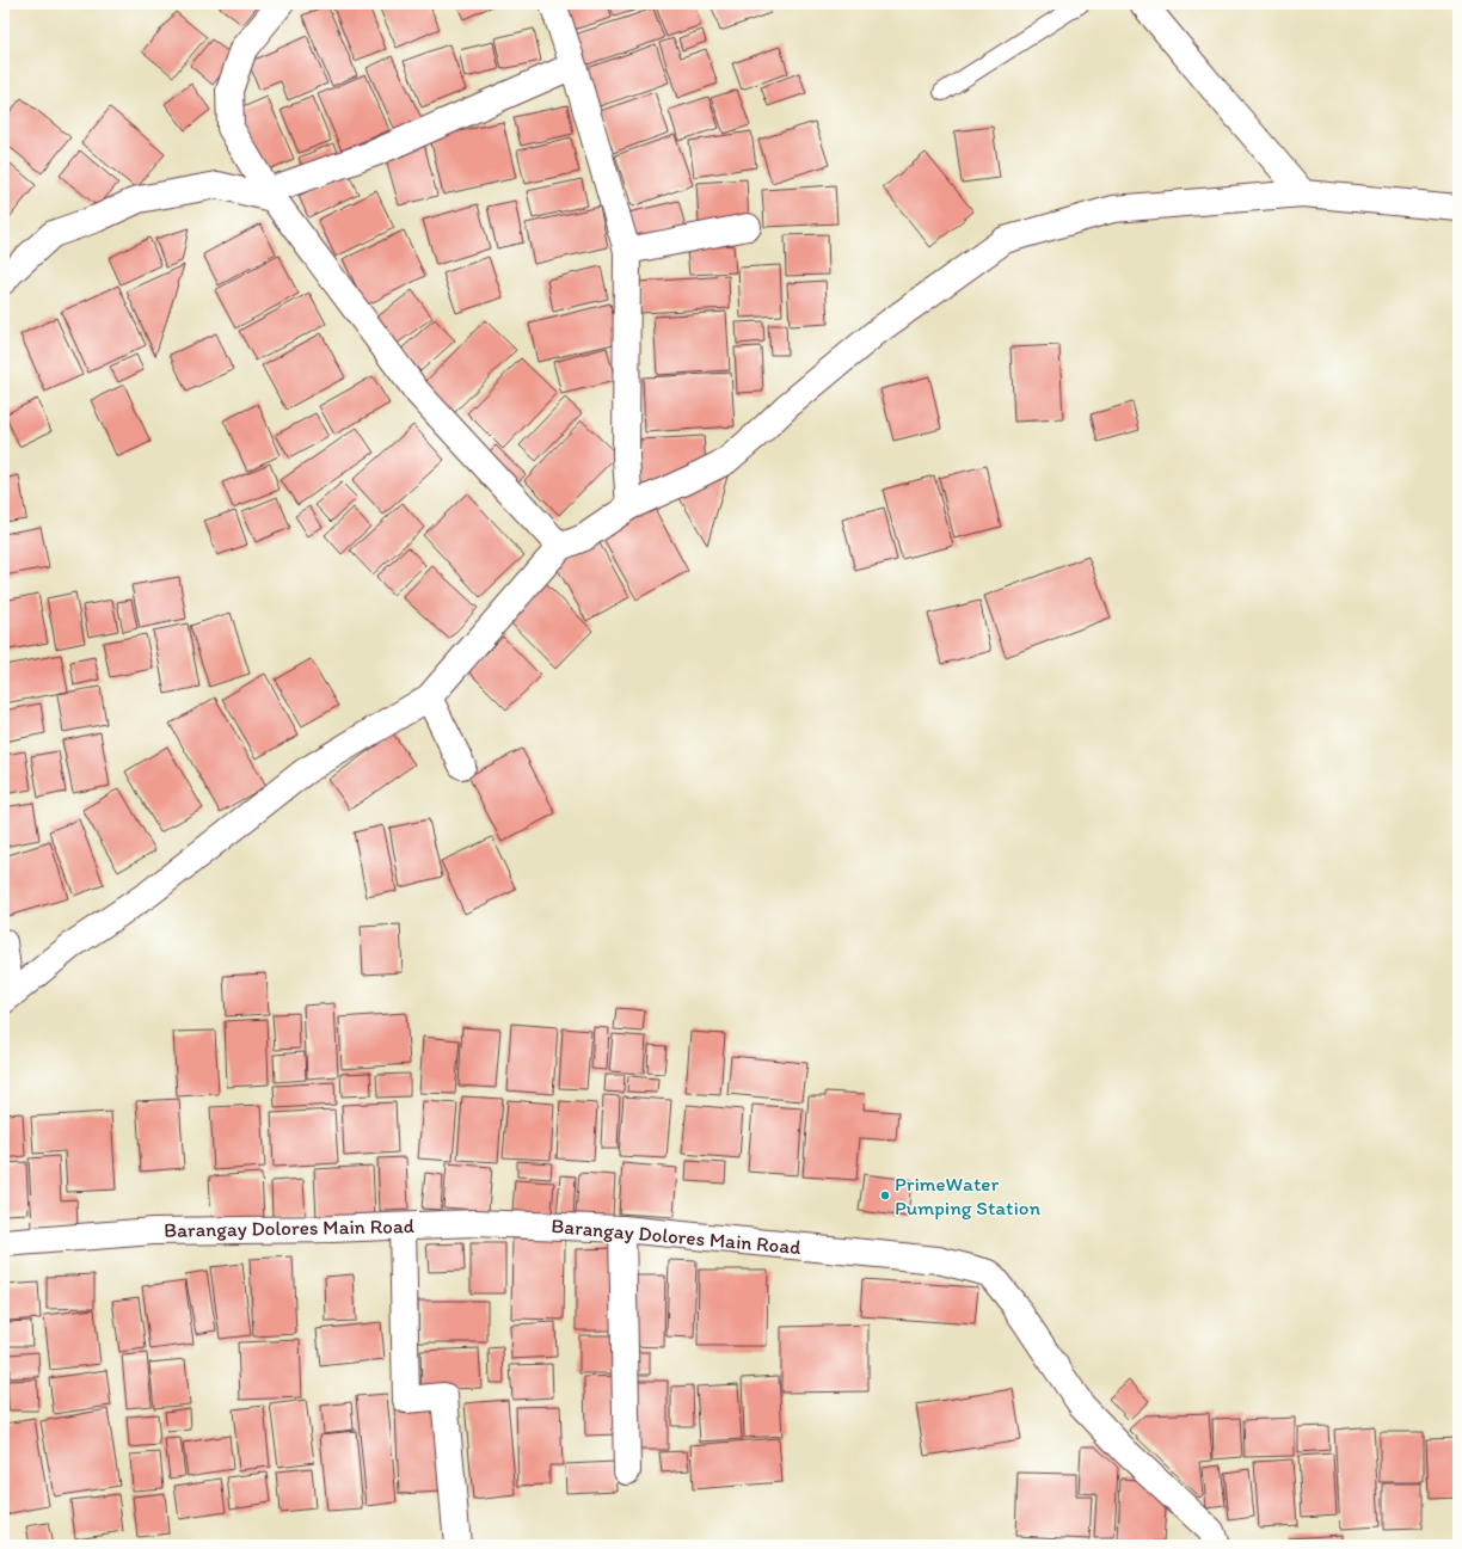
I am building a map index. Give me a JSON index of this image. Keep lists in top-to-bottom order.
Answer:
{
  "streets": {
    "street": ["Barangay Dolores Main Road"]
  },
  "places": ["PrimeWater Pumping Station"]
}
